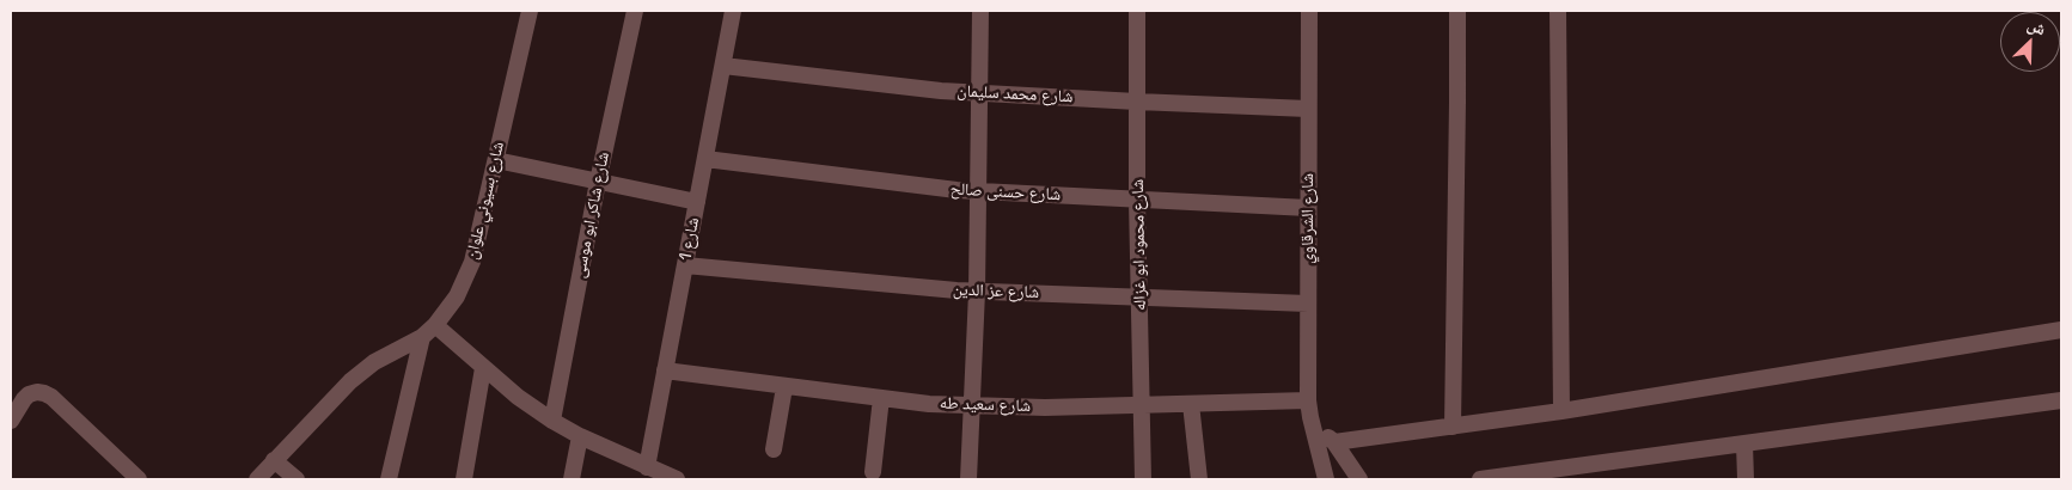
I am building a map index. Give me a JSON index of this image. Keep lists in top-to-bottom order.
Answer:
{
  "streets": {
    "street": [
      "شارع محمد سليمان",
      "شارع حسنى صالح",
      "شارع بسيوني علوان",
      "شارع شاكر ابو موسى",
      "شارع الشرقاوي",
      "شارع 1",
      "شارع محمود ابو غزاله",
      "شارع عز الدين",
      "شارع سعيد طه"
    ]
  },
  "crossings": [
    ["شارع محمد سليمان", "شارع الشرقاوي"],
    ["شارع محمد سليمان", "شارع 1"],
    ["شارع محمد سليمان", "شارع محمود ابو غزاله"],
    ["شارع حسنى صالح", "شارع الشرقاوي"],
    ["شارع حسنى صالح", "شارع 1"],
    ["شارع حسنى صالح", "شارع محمود ابو غزاله"],
    ["شارع الشرقاوي", "شارع عز الدين"],
    ["شارع الشرقاوي", "شارع سعيد طه"],
    ["شارع 1", "شارع عز الدين"],
    ["شارع 1", "شارع سعيد طه"],
    ["شارع محمود ابو غزاله", "شارع عز الدين"],
    ["شارع محمود ابو غزاله", "شارع سعيد طه"]
  ],
  "north": "top right"
}
